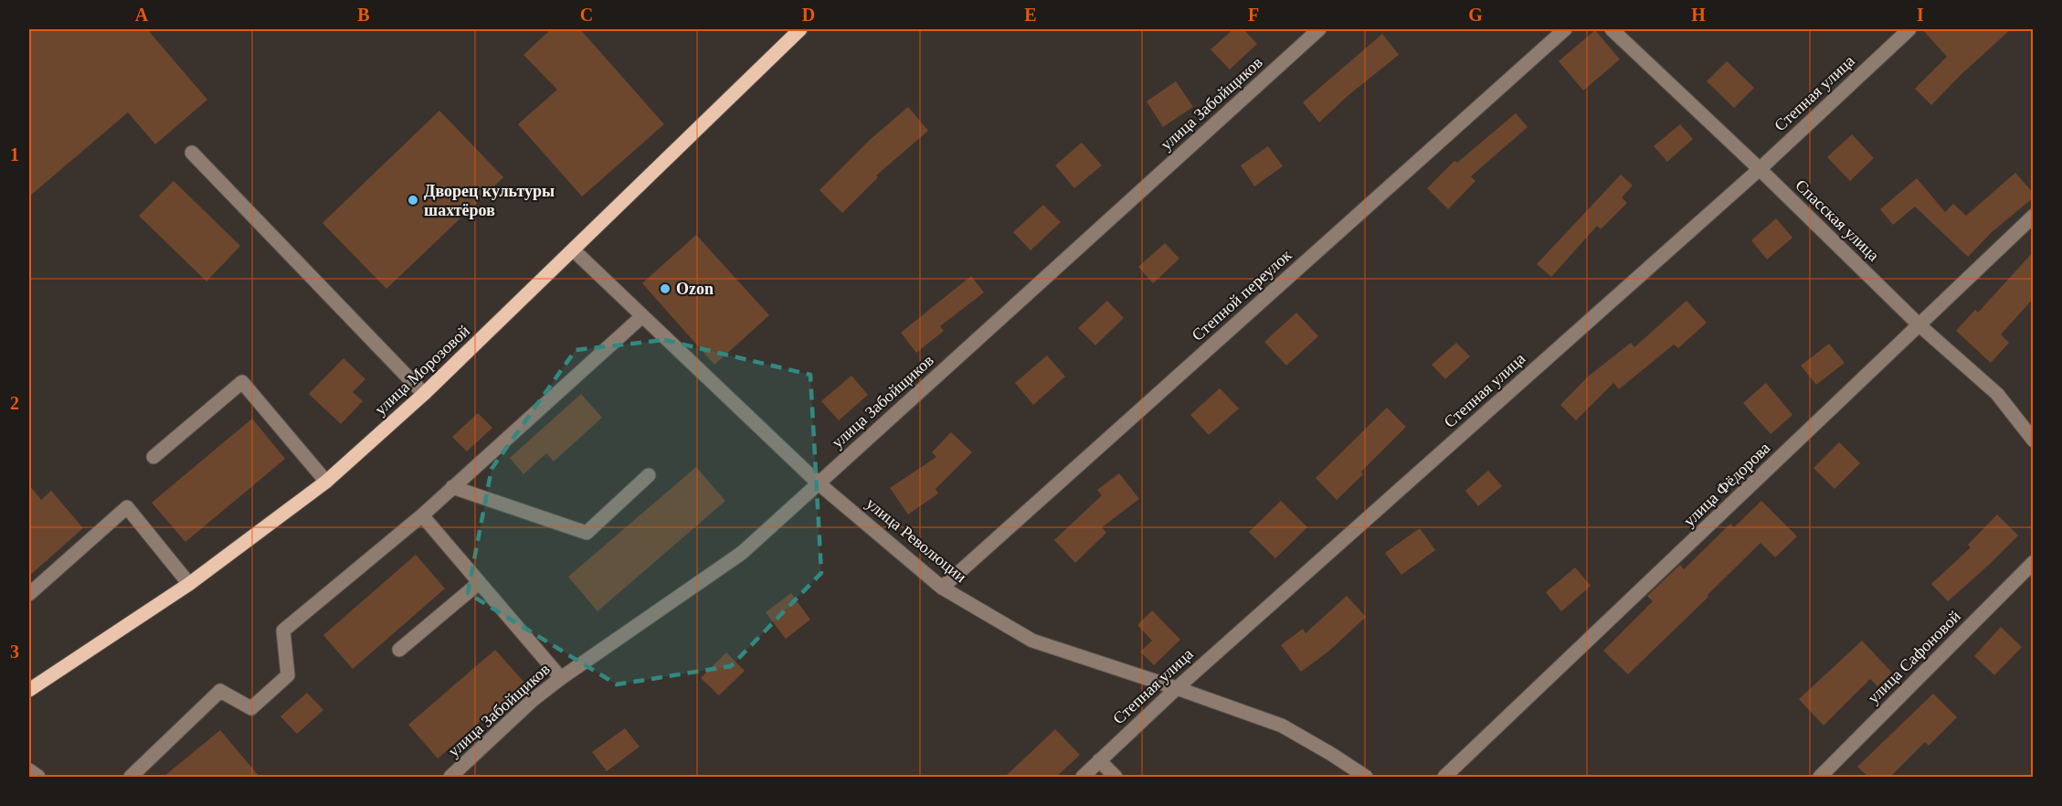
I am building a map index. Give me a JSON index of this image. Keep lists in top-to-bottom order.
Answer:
{
  "streets": {
    "main road": ["улица Морозовой"],
    "street": [
      "Степная улица",
      "улица Забойщиков",
      "Спасская улица",
      "Степной переулок",
      "улица Фёдорова",
      "улица Революции",
      "улица Сафоновой"
    ]
  },
  "crossings": [
    ["Степная улица", "Спасская улица"],
    ["Степная улица", "улица Революции"],
    ["улица Забойщиков", "улица Революции"],
    ["Спасская улица", "улица Фёдорова"],
    ["Степной переулок", "улица Революции"],
    ["улица Морозовой", "улица Революции"]
  ],
  "places": ["Дворец культуры шахтёров", "Ozon"],
  "grid": {
    "columns": [
      "A",
      "B",
      "C",
      "D",
      "E",
      "F",
      "G",
      "H",
      "I"
    ],
    "rows": ["1", "2", "3"]
  }
}
